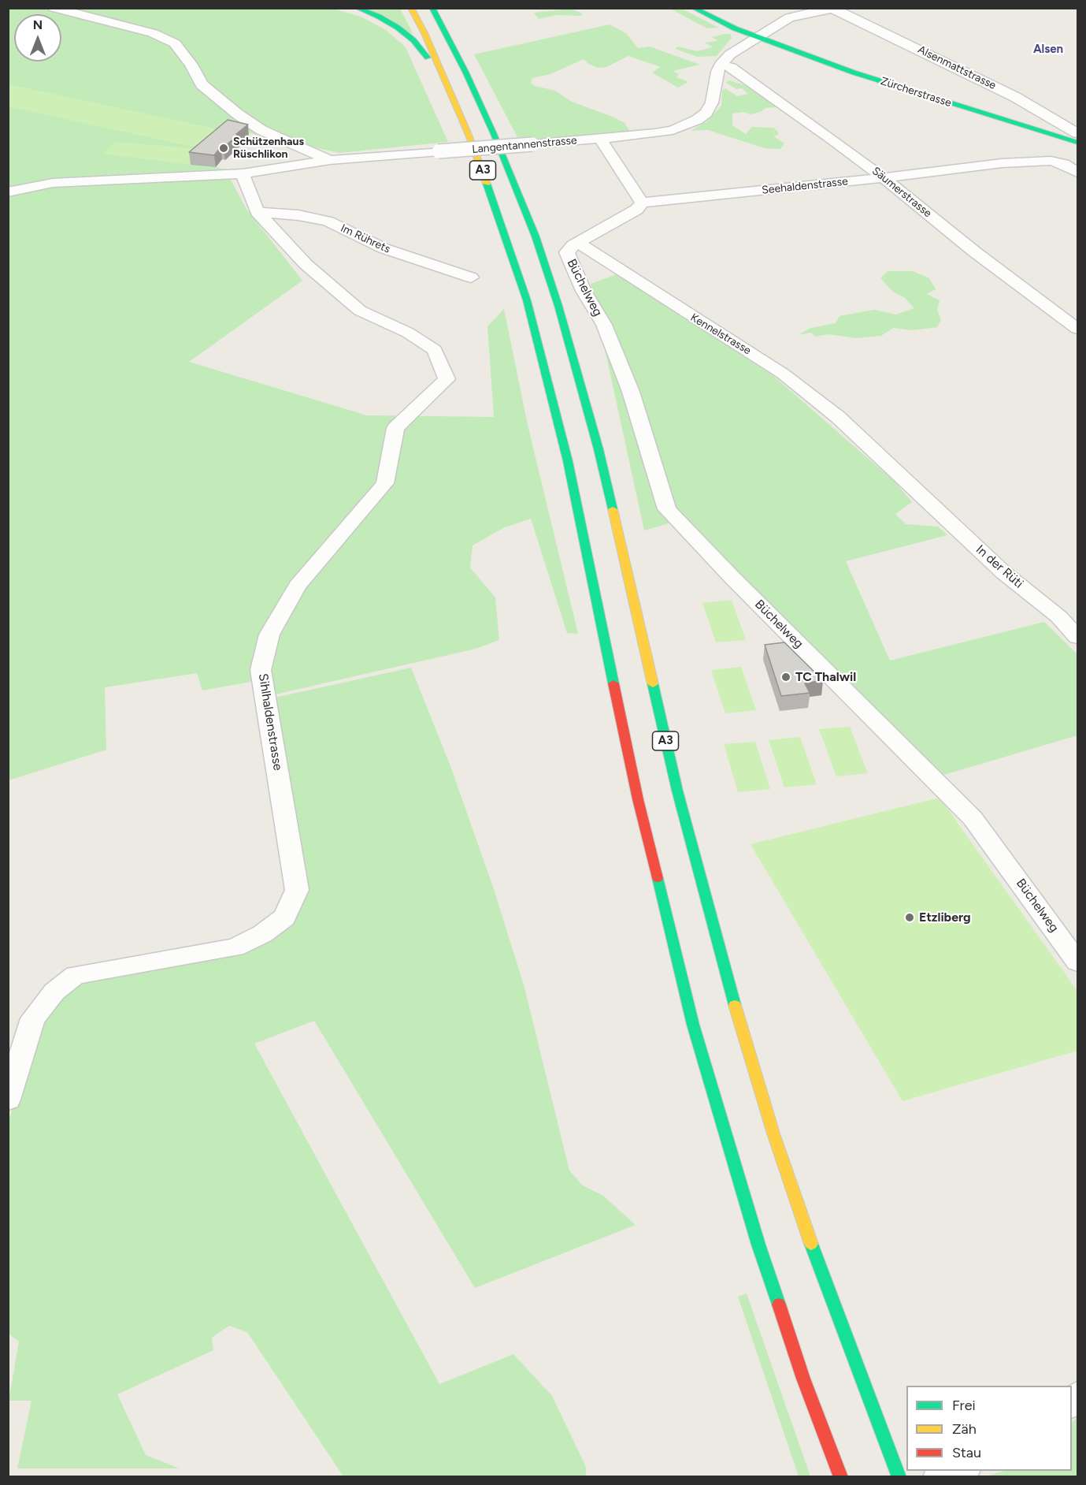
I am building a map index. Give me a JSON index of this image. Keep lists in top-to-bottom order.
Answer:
{
  "streets": {
    "main road": ["Zürcherstrasse", "A3"],
    "street": [
      "Alsenmattstrasse",
      "Langentannenstrasse",
      "Seehaldenstrasse",
      "Säumerstrasse",
      "Im Rührets",
      "Büchelweg",
      "Kennelstrasse",
      "In der Rüti",
      "Sihlhaldenstrasse"
    ]
  },
  "crossings": [
    ["Langentannenstrasse", "Säumerstrasse"],
    ["Langentannenstrasse", "Sihlhaldenstrasse"],
    ["Seehaldenstrasse", "Säumerstrasse"],
    ["Im Rührets", "Sihlhaldenstrasse"],
    ["Büchelweg", "Kennelstrasse"],
    ["Kennelstrasse", "In der Rüti"]
  ],
  "districts": ["Alsen"],
  "places": ["Schützenhaus Rüschlikon", "TC Thalwil", "Etzliberg"],
  "legend": ["Frei", "Zäh", "Stau"],
  "north": "top"
}
